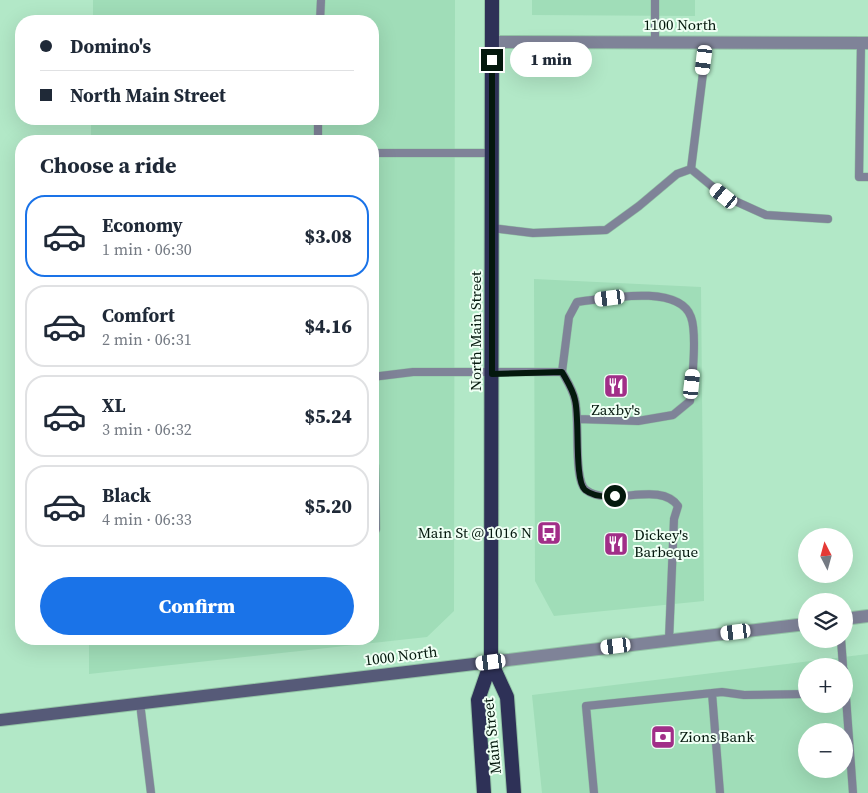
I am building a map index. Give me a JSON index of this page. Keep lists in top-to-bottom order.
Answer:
{
  "streets": {
    "highway": ["North Main Street", "Main Street"],
    "main road": ["1000 North"],
    "street": ["1100 North"]
  },
  "crossings": [
    ["1100 North", "North Main Street"],
    ["North Main Street", "1000 North"],
    ["North Main Street", "Main Street"],
    ["1000 North", "Main Street"]
  ],
  "places": {
    "restaurant": ["Zaxby's", "Dickey's Barbeque"],
    "bus stop": ["Main St @ 1016 N"],
    "bank": ["Zions Bank"]
  },
  "north": "top",
  "page": {
    "banner": ["Domino's", "North Main Street"],
    "bubble": "1 min",
    "heading": "Choose a ride",
    "list": [
      {
        "name": "Economy",
        "note": "1 min · 06:30",
        "value": "$3.08"
      },
      {
        "name": "Comfort",
        "note": "2 min · 06:31",
        "value": "$4.16"
      },
      {
        "name": "XL",
        "note": "3 min · 06:32",
        "value": "$5.24"
      },
      {
        "name": "Black",
        "note": "4 min · 06:33",
        "value": "$5.20"
      }
    ],
    "map_buttons": ["+", "−"],
    "buttons": "Confirm"
  }
}
